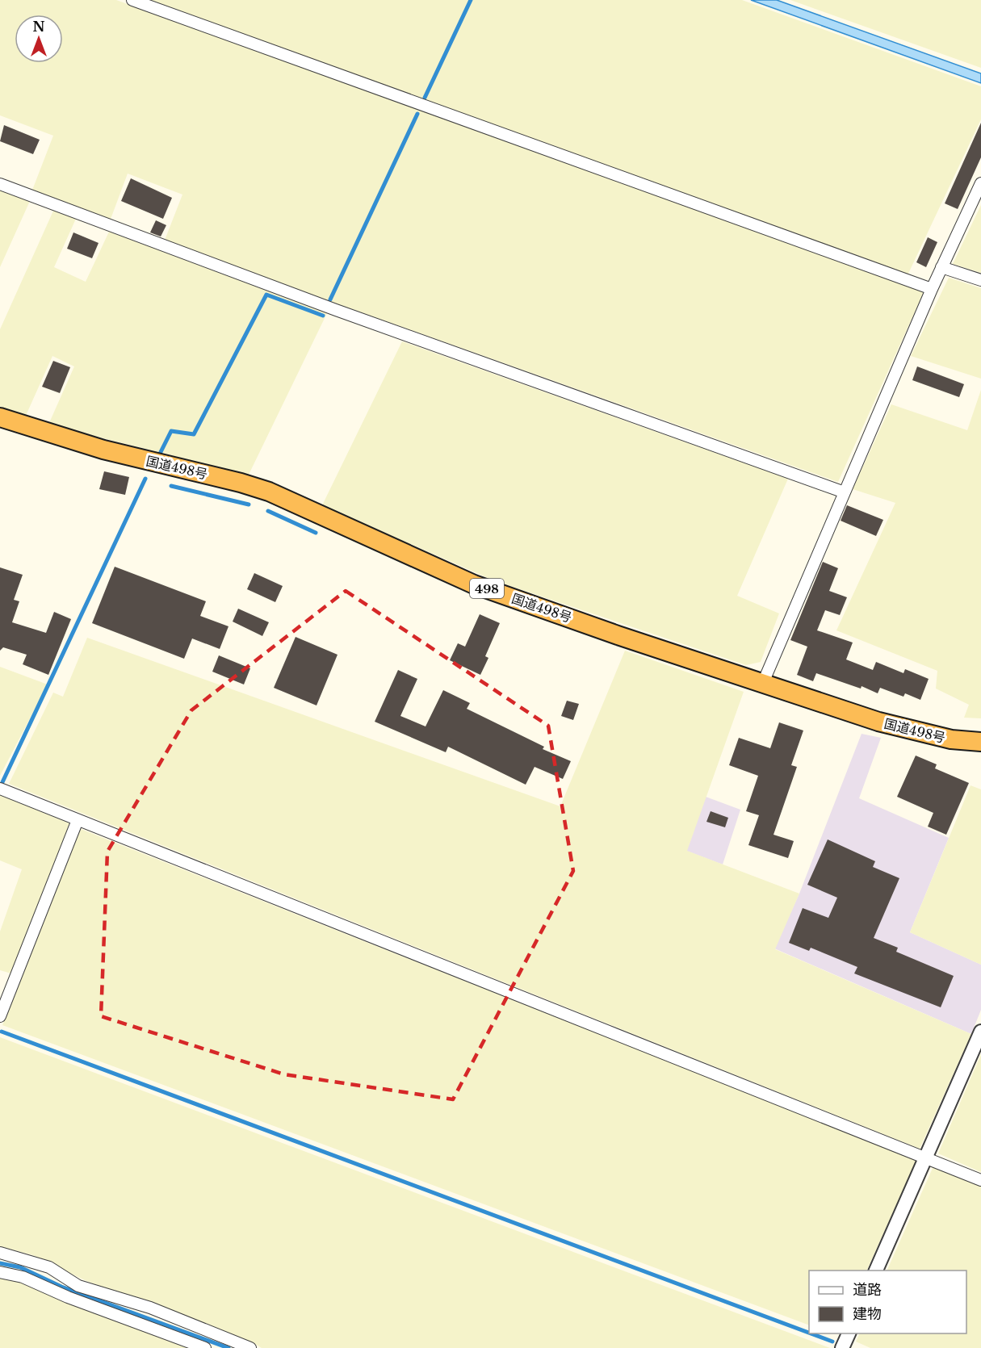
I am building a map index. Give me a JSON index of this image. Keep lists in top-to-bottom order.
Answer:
{
  "streets": {
    "highway": ["国道498号", "498"]
  },
  "legend": ["道路", "建物"],
  "north": "top"
}
